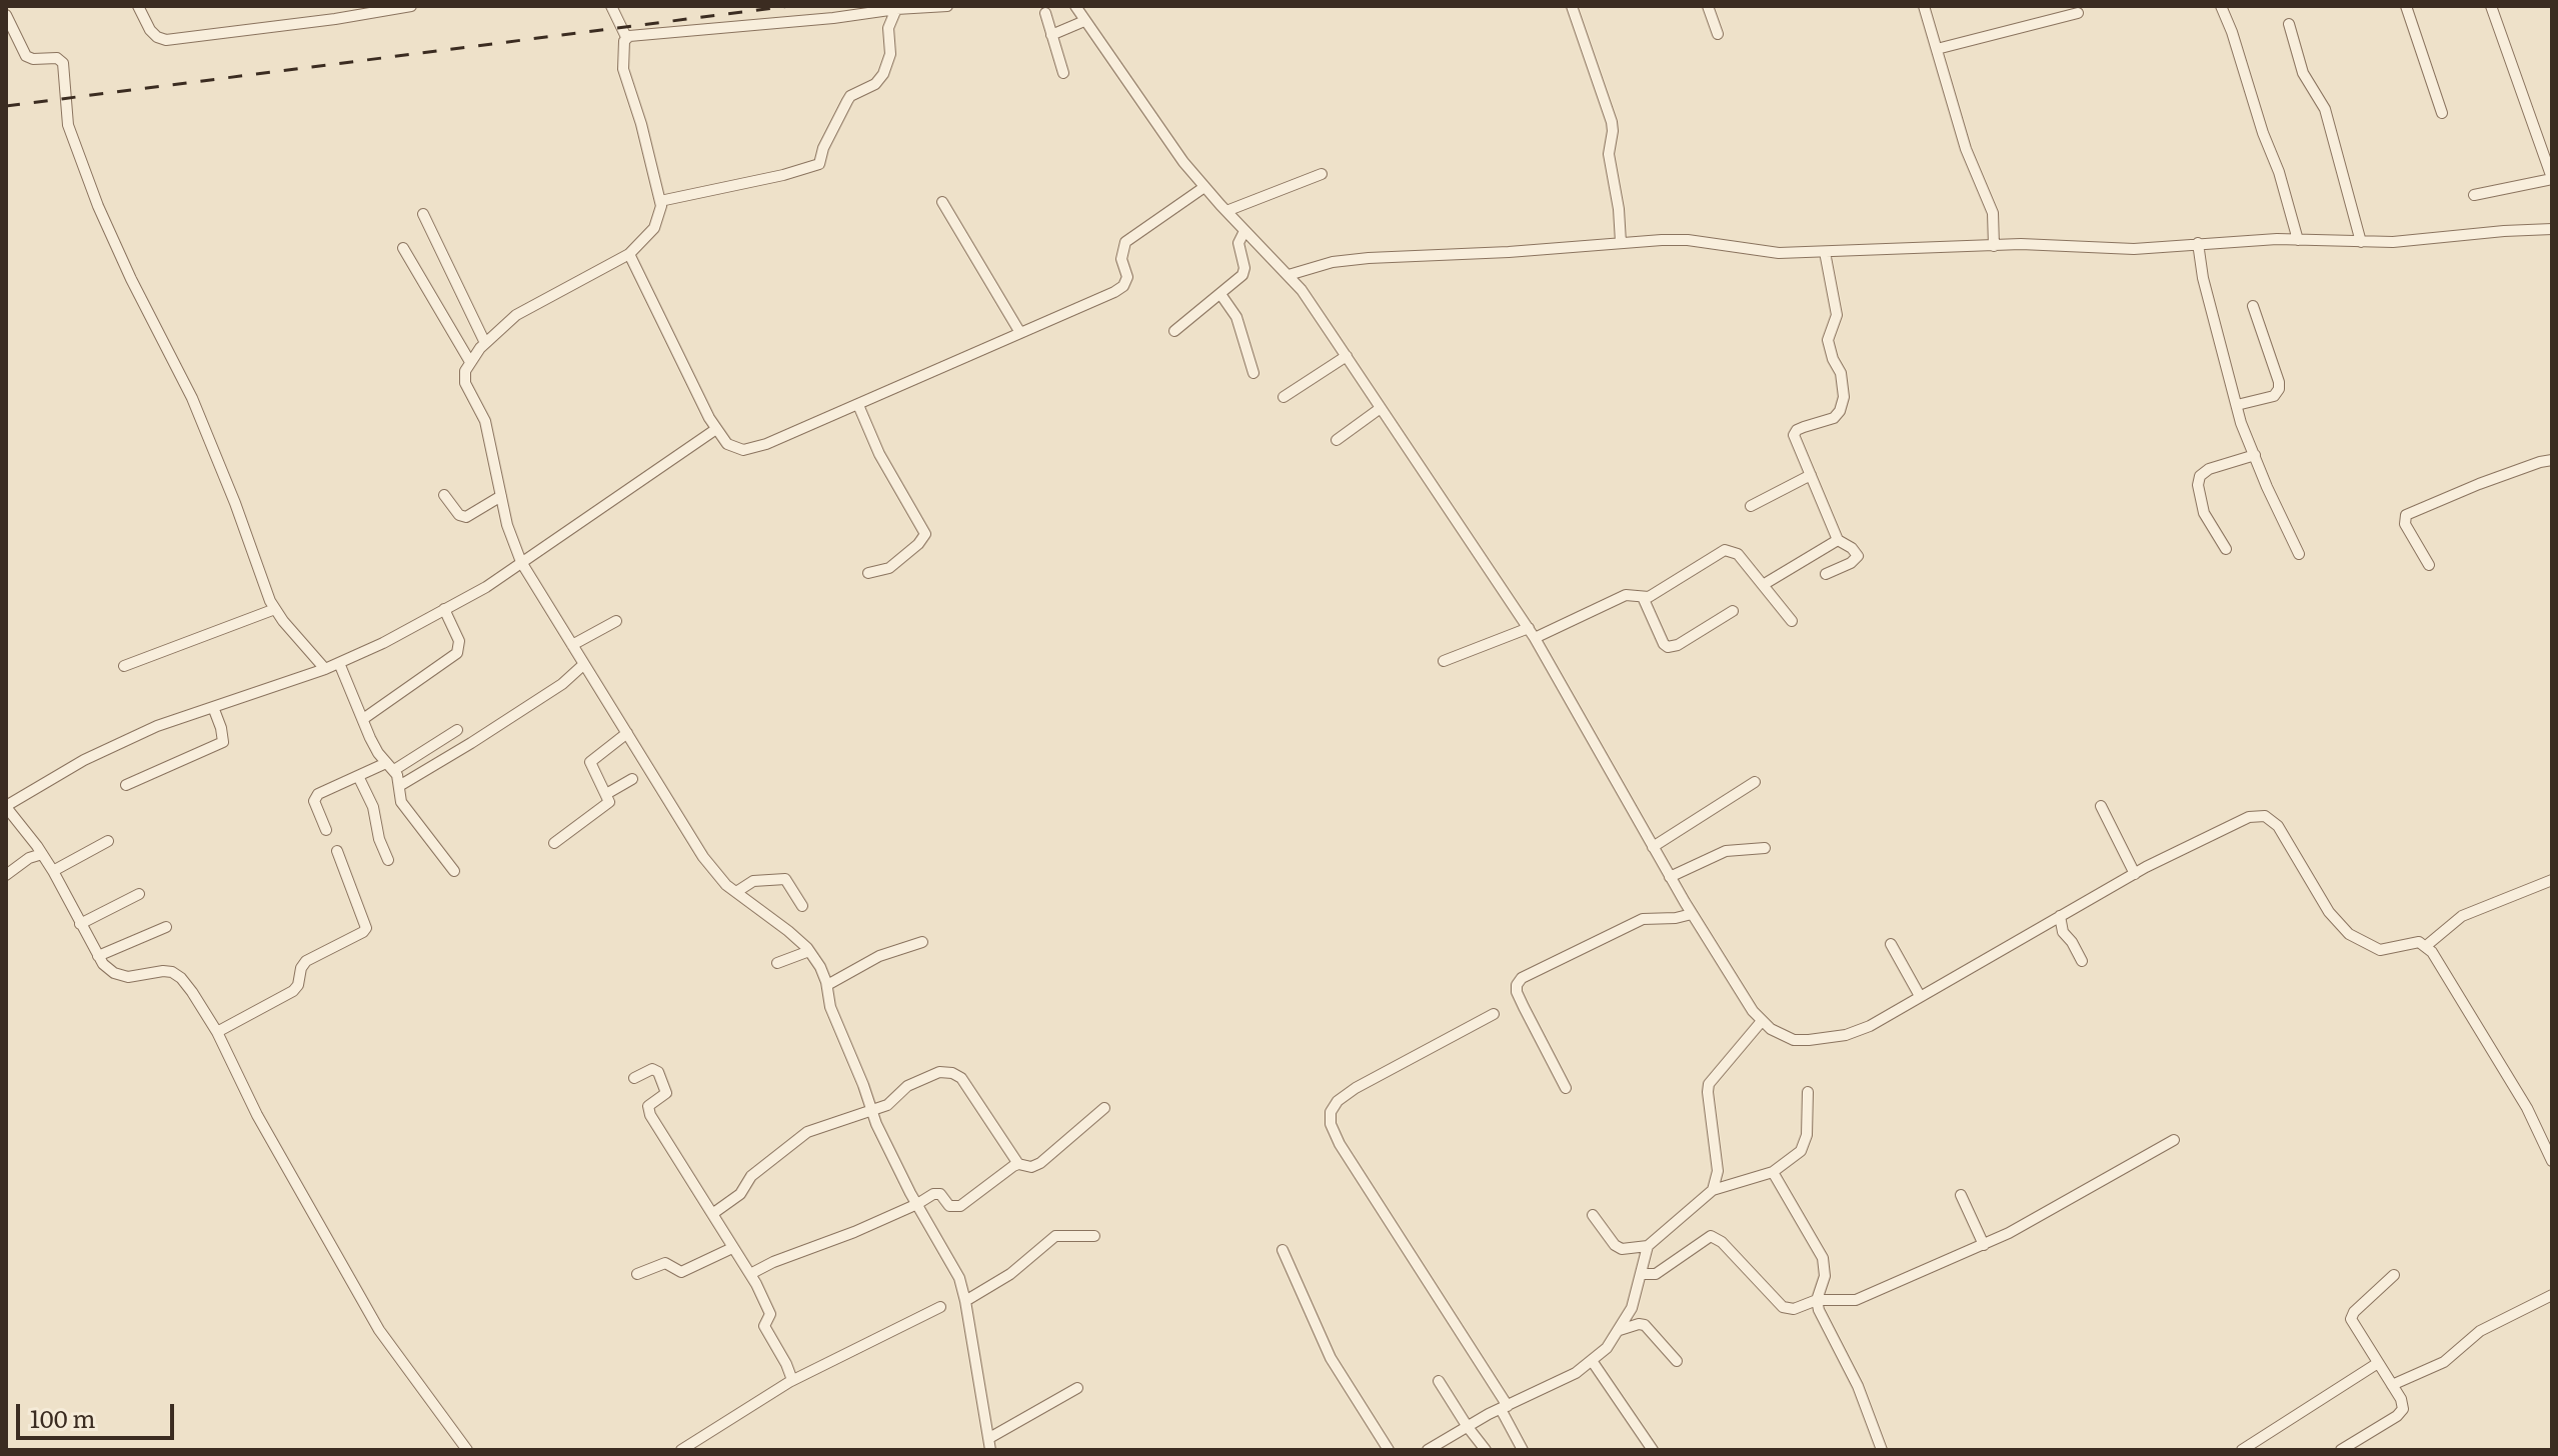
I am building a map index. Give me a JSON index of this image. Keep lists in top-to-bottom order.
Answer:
{
  "scale_bar": "100 m"
}
